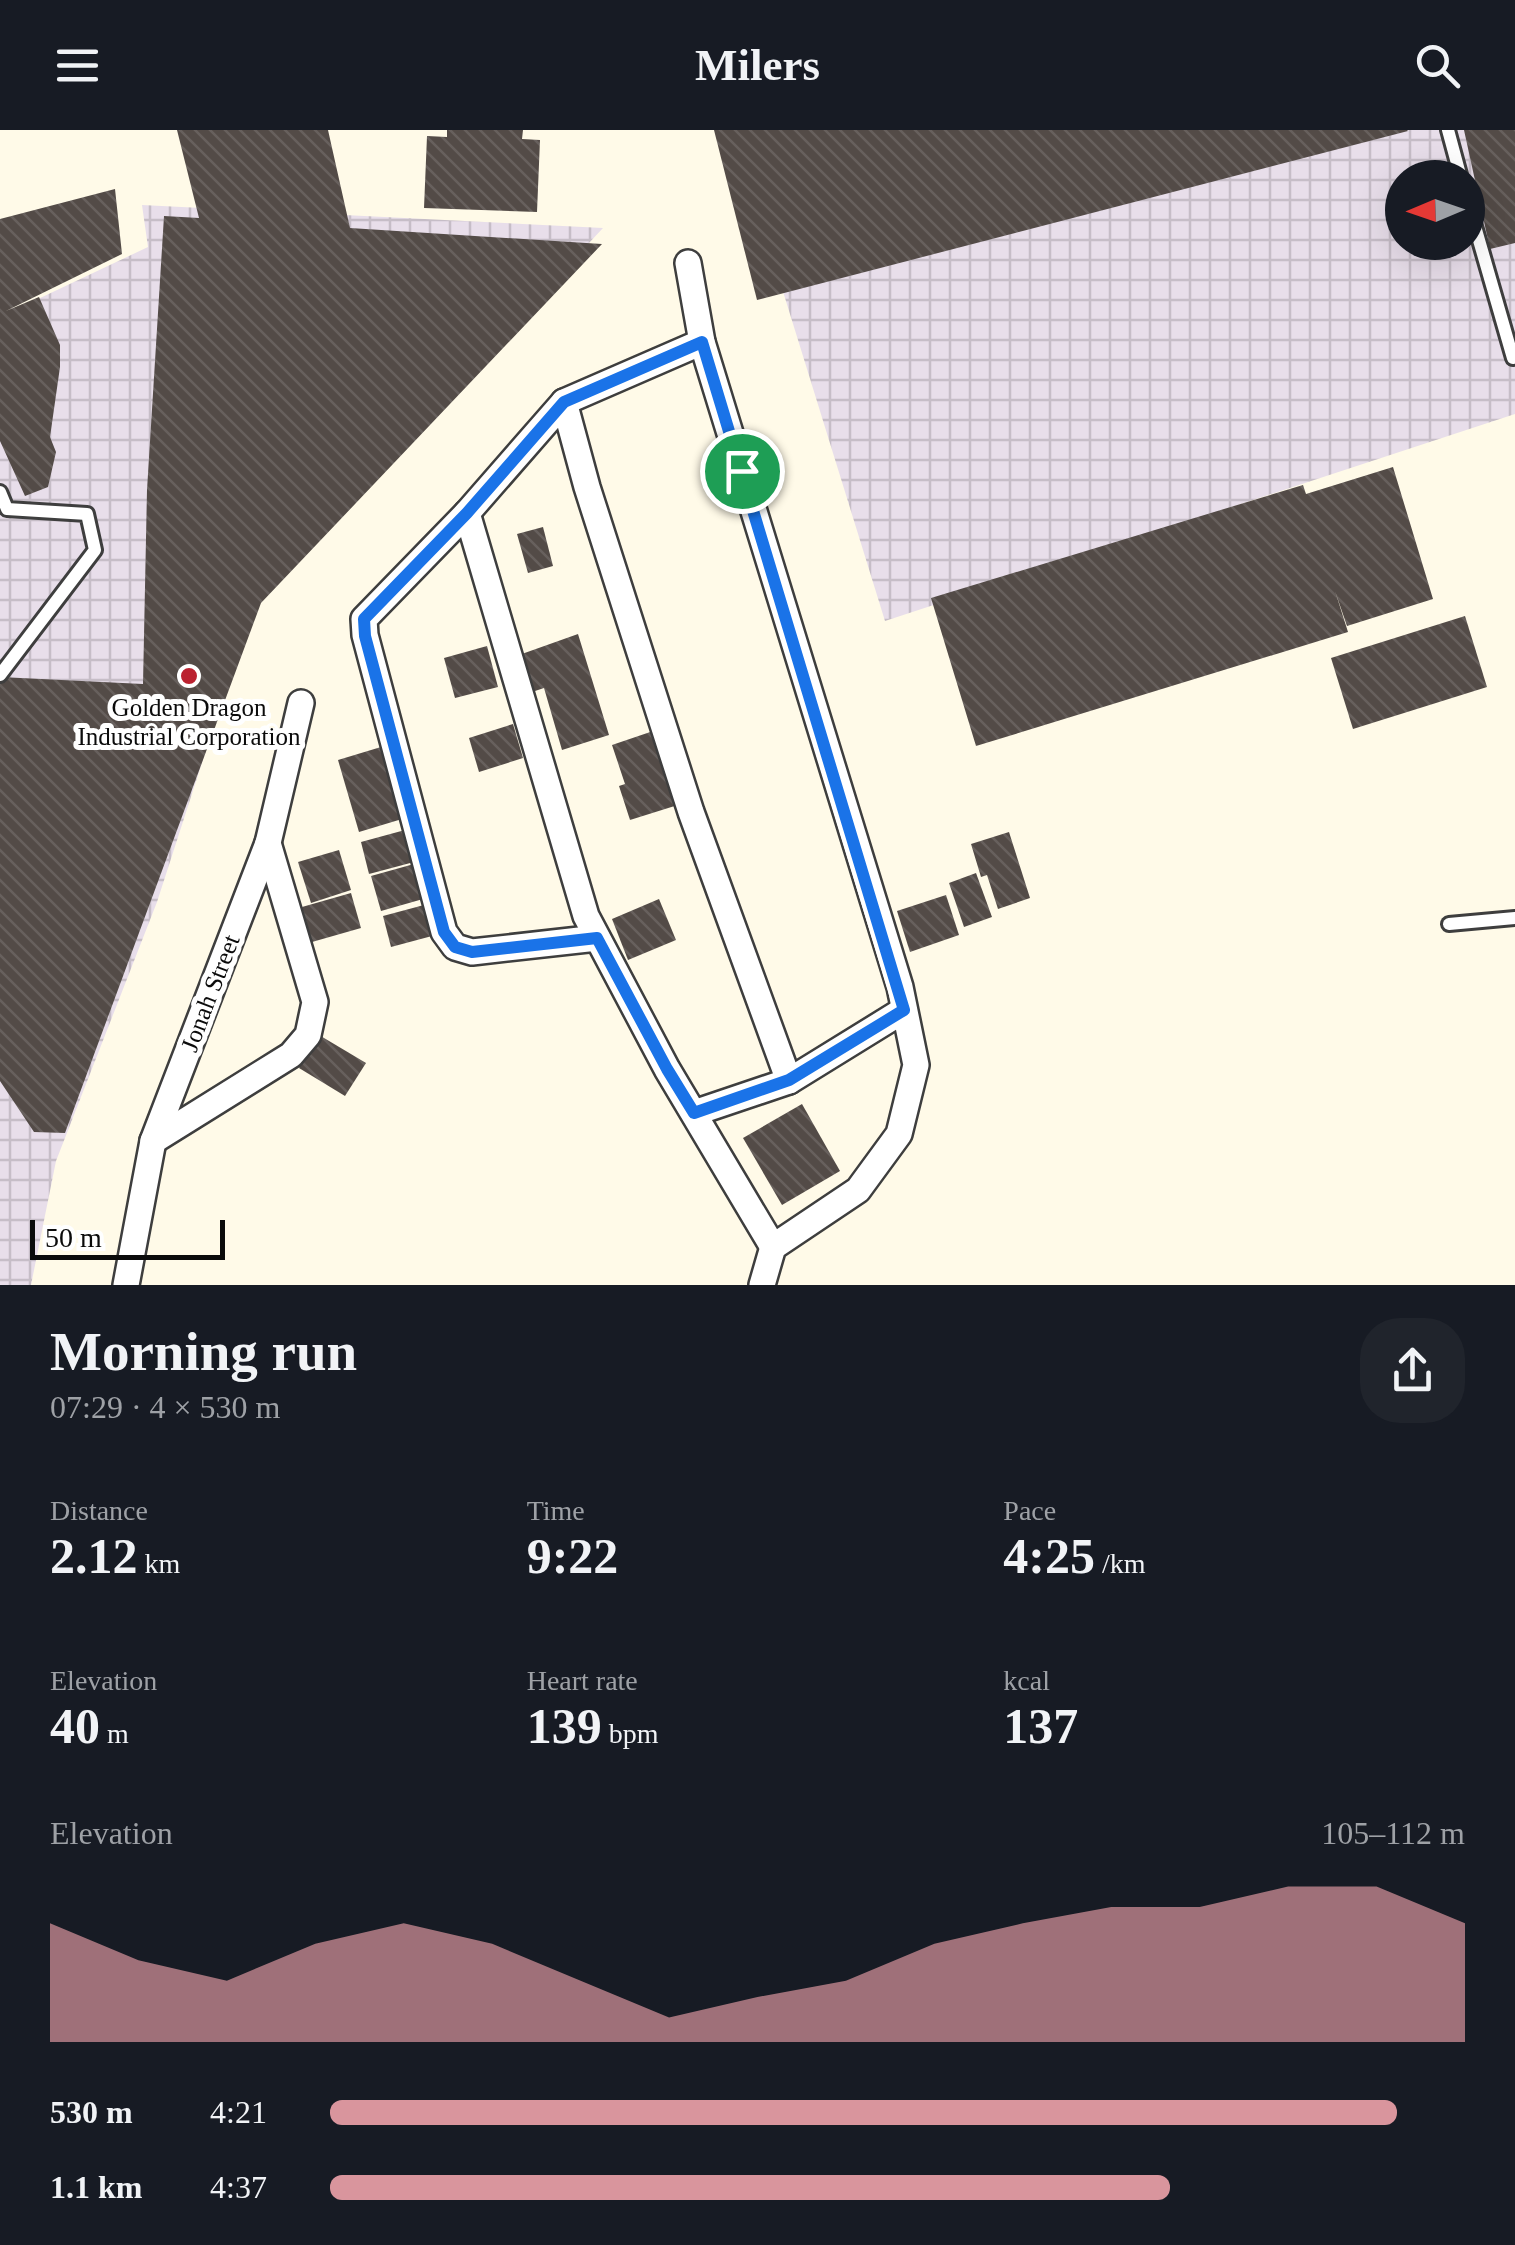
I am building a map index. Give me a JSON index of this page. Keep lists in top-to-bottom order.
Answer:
{
  "streets": {
    "street": ["Jonah Street"]
  },
  "places": ["Golden Dragon Industrial Corporation"],
  "scale_bar": "50 m",
  "north": "left",
  "page": {
    "header": "Milers",
    "scale": "50 m",
    "heading": ["Morning run", "07:29 · 4 × 530 m"],
    "stats": [
      ["Distance", "2.12 km"],
      ["Time", "9:22"],
      ["Pace", "4:25 /km"],
      ["Elevation", "40 m"],
      ["Heart rate", "139 bpm"],
      ["kcal", "137"]
    ],
    "chart": ["Elevation", "105–112 m"],
    "list": [
      {
        "name": "530 m",
        "note": "4:21"
      },
      {
        "name": "1.1 km",
        "note": "4:37"
      }
    ]
  }
}
